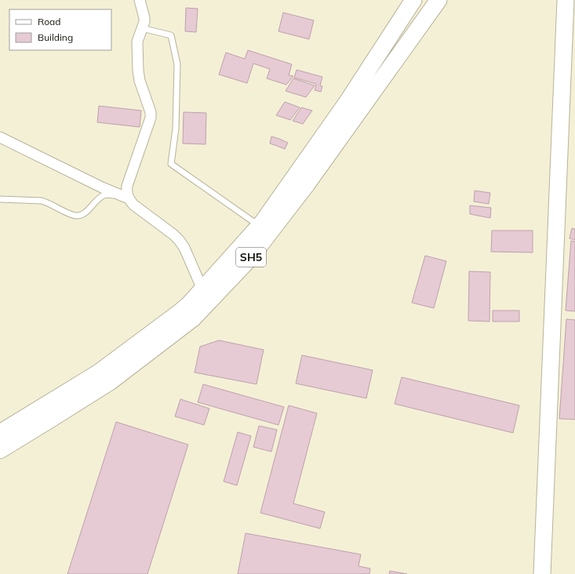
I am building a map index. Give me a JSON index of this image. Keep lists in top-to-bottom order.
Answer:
{
  "streets": {
    "main road": ["SH5"]
  },
  "legend": ["Road", "Building"]
}
